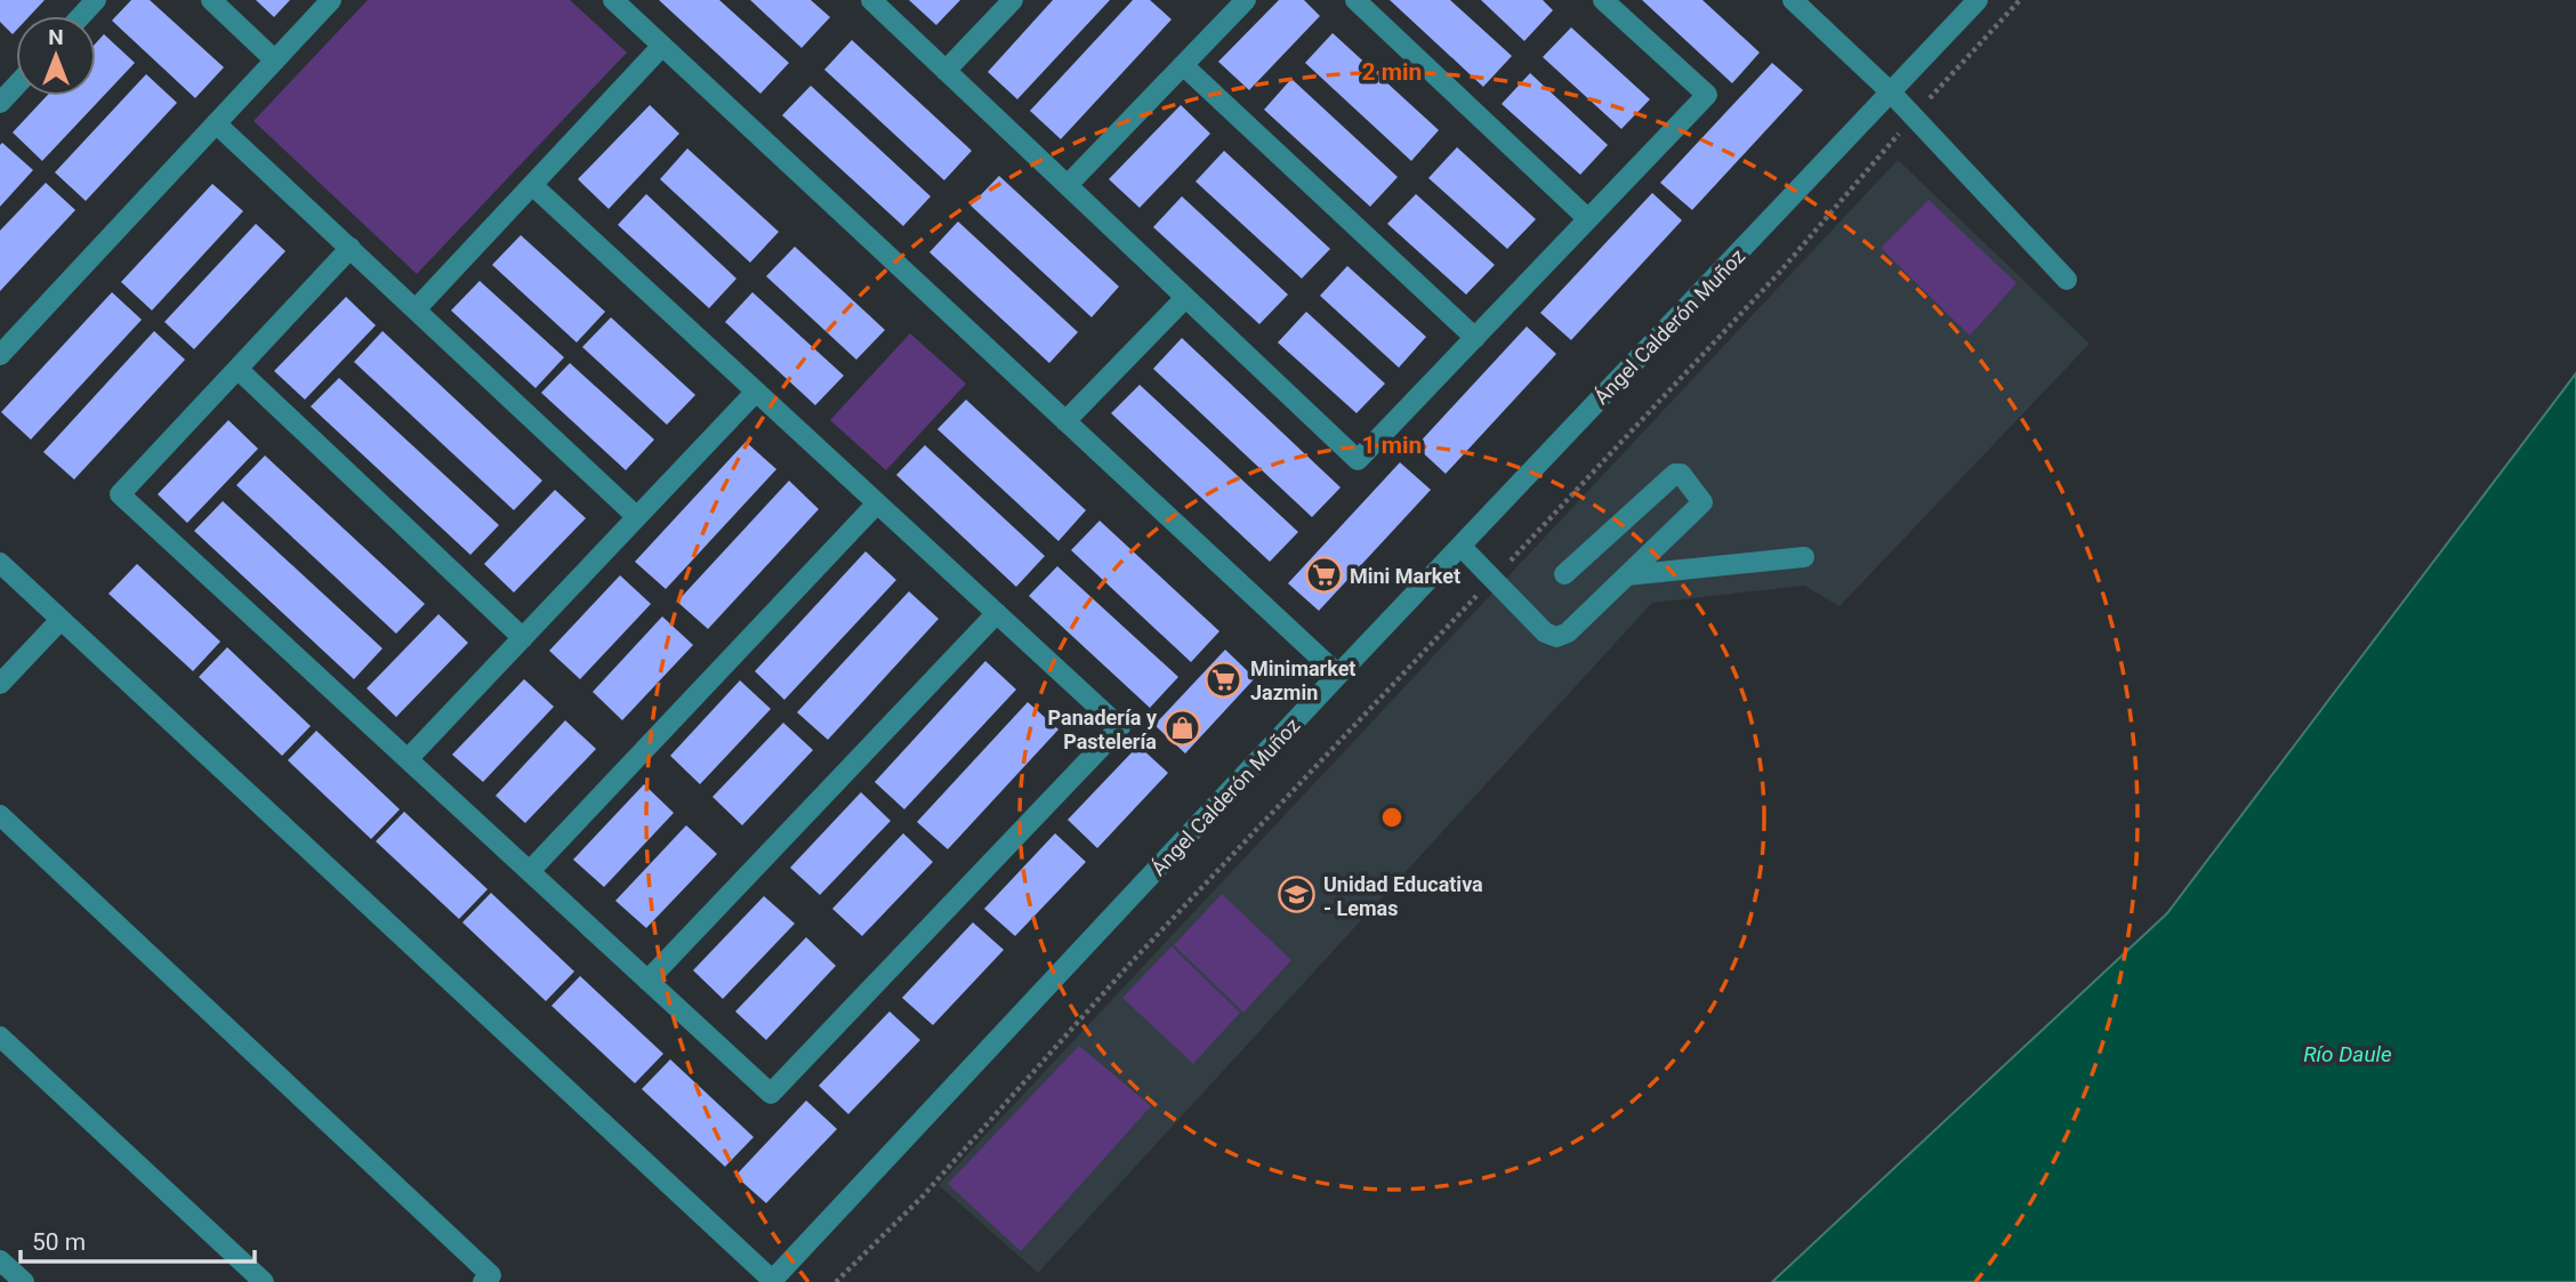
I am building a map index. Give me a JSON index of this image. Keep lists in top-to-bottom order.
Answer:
{
  "streets": {
    "street": ["Ángel Calderón Muñoz"]
  },
  "water": ["Río Daule"],
  "places": {
    "supermarket": ["Mini Market", "Minimarket Jazmin"],
    "shop": ["Panadería y Pastelería"],
    "school or university": ["Unidad Educativa - Lemas"]
  },
  "scale_bar": "50 m",
  "north": "top",
  "rings": ["2 min", "1 min"]
}
